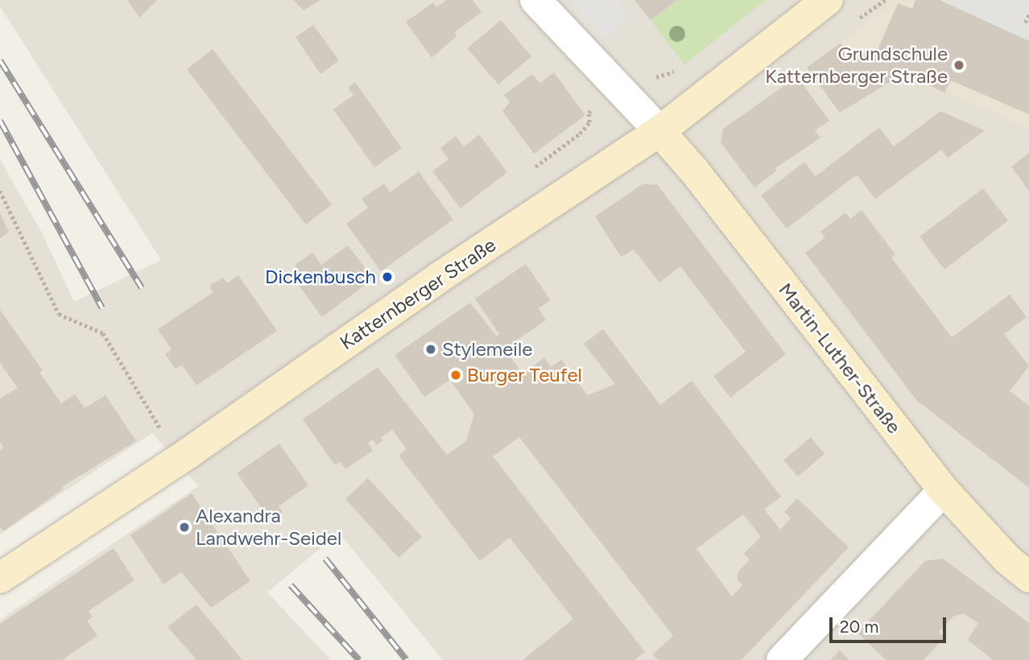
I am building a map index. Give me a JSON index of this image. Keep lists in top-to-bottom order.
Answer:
{
  "streets": {
    "street": ["Katternberger Straße", "Martin-Luther-Straße"]
  },
  "crossings": [
    ["Katternberger Straße", "Martin-Luther-Straße"]
  ],
  "places": [
    "Grundschule Katternberger Straße",
    "Dickenbusch",
    "Stylemeile",
    "Burger Teufel",
    "Alexandra Landwehr-Seidel"
  ],
  "scale_bar": "20 m"
}
